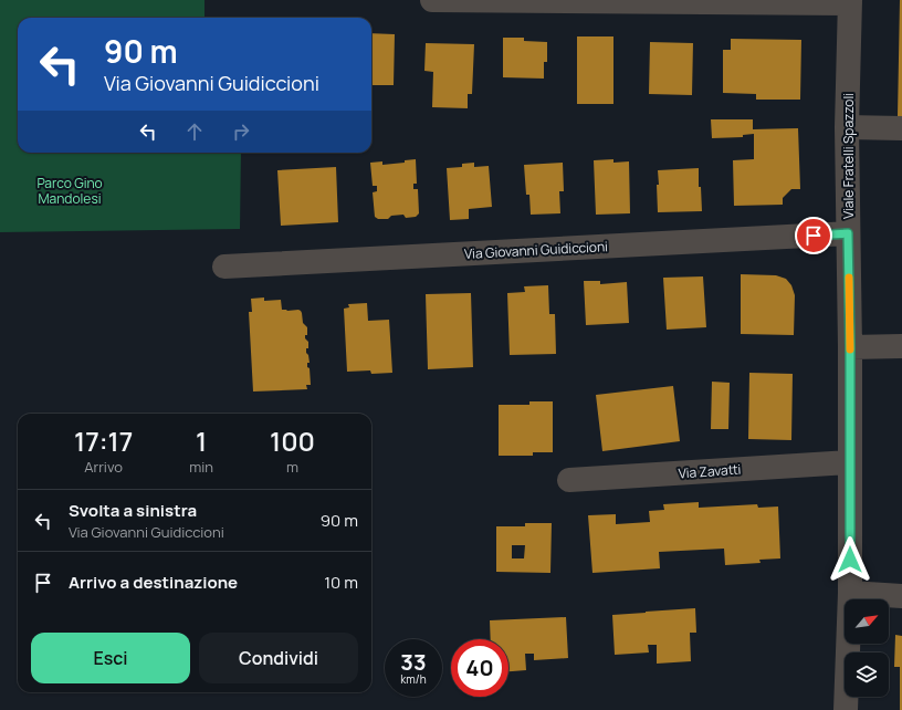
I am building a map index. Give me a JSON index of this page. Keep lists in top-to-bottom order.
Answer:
{
  "streets": {
    "street": ["Viale Fratelli Spazzoli", "Via Giovanni Guidiccioni", "Via Zavatti"]
  },
  "crossings": [
    ["Viale Fratelli Spazzoli", "Via Giovanni Guidiccioni"],
    ["Viale Fratelli Spazzoli", "Via Zavatti"]
  ],
  "parks": ["Parco Gino Mandolesi"],
  "north": "top right",
  "page": {
    "turn": ["90 m", "Via Giovanni Guidiccioni"],
    "eta": [
      "17:17",
      "Arrivo",
      "1",
      "min",
      "100",
      "m"
    ],
    "list": [
      {
        "name": "Svolta a sinistra",
        "note": "Via Giovanni Guidiccioni",
        "value": "90 m"
      },
      {
        "name": "Arrivo a destinazione",
        "value": "10 m"
      }
    ],
    "buttons": ["Esci", "Condividi"],
    "speed": "33 km/h",
    "limit": "40"
  }
}
